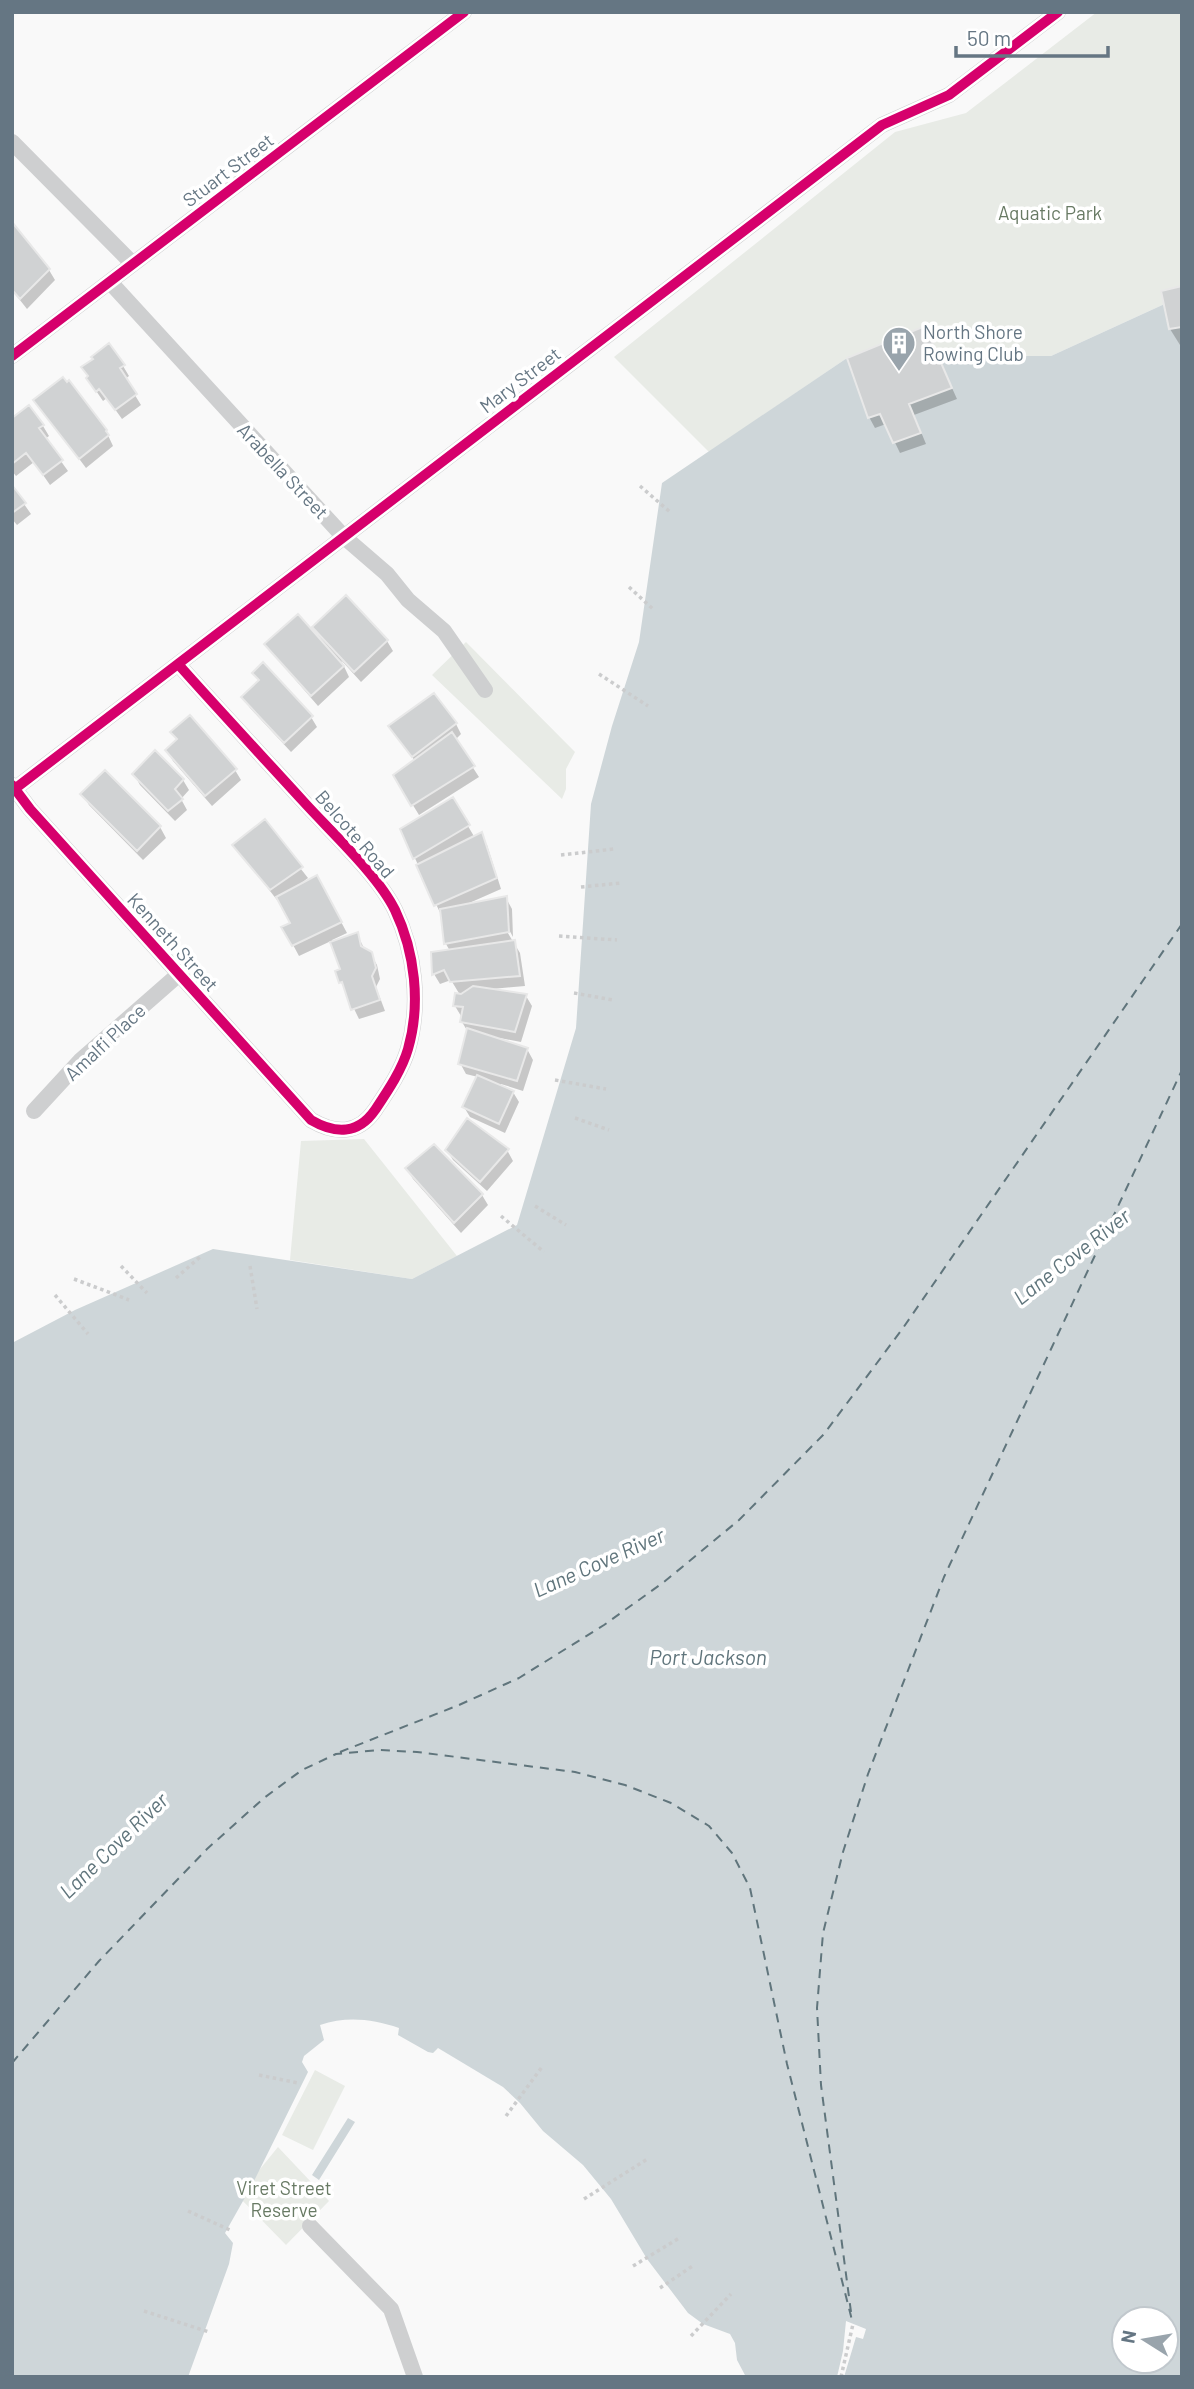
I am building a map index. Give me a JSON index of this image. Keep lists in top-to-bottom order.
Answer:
{
  "streets": {
    "street": [
      "Stuart Street",
      "Mary Street",
      "Arabella Street",
      "Belcote Road",
      "Kenneth Street",
      "Amalfi Place"
    ]
  },
  "crossings": [
    ["Stuart Street", "Arabella Street"],
    ["Mary Street", "Arabella Street"],
    ["Mary Street", "Belcote Road"],
    ["Mary Street", "Kenneth Street"],
    ["Belcote Road", "Kenneth Street"],
    ["Kenneth Street", "Amalfi Place"]
  ],
  "water": ["Lane Cove River", "Port Jackson"],
  "parks": ["Aquatic Park", "Viret Street Reserve"],
  "places": {
    "building": ["North Shore Rowing Club"]
  },
  "scale_bar": "50 m",
  "north": "left"
}
